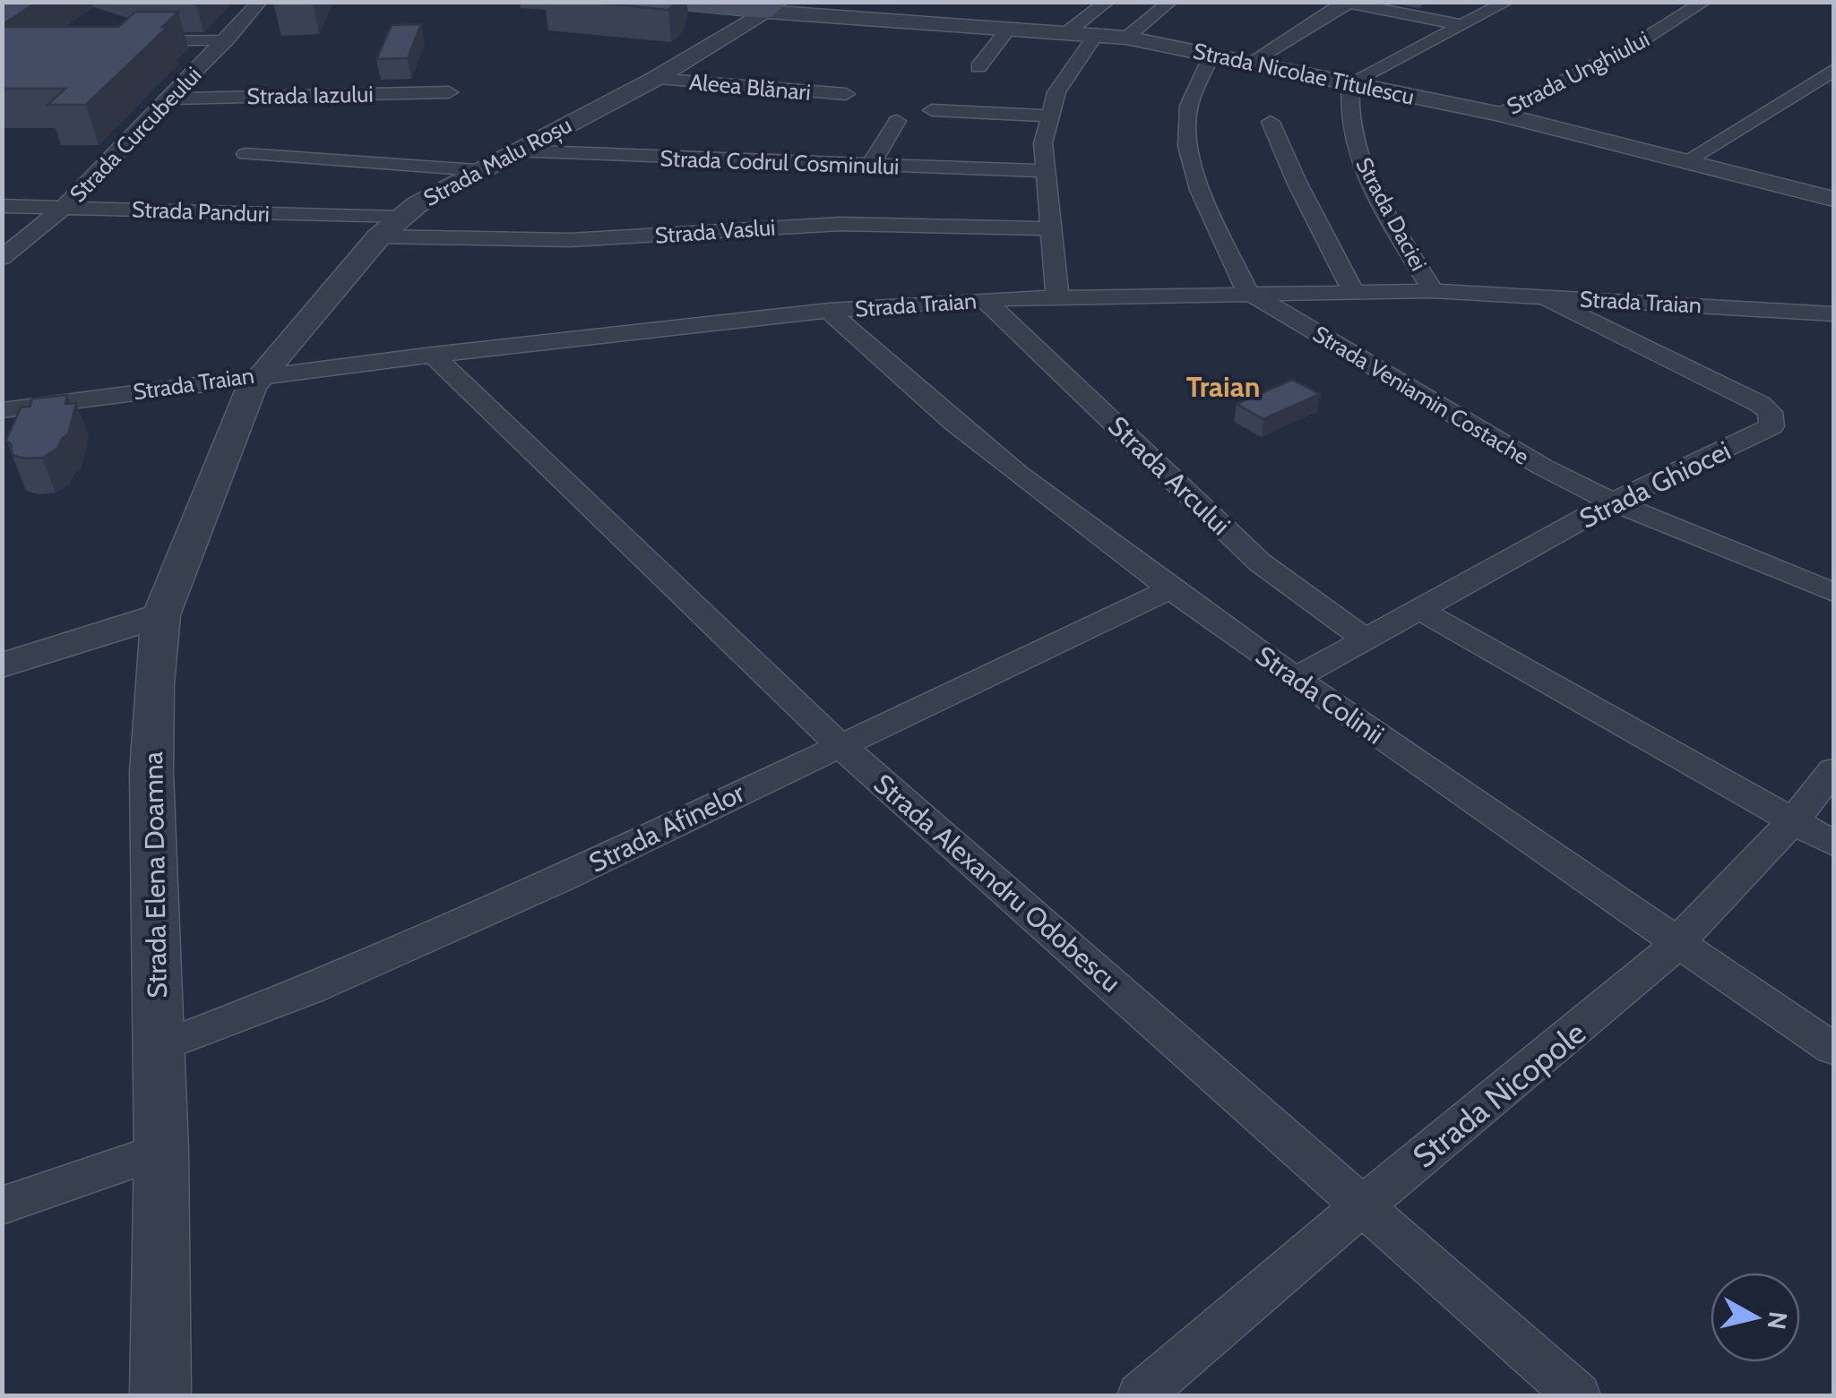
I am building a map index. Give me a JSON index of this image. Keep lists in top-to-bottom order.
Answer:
{
  "streets": {
    "street": [
      "Strada Unghiului",
      "Strada Nicolae Titulescu",
      "Aleea Blănari",
      "Strada Iazului",
      "Strada Curcubeului",
      "Strada Malu Roșu",
      "Strada Codrul Cosminului",
      "Strada Panduri",
      "Strada Daciei",
      "Strada Vaslui",
      "Strada Traian",
      "Strada Veniamin Costache",
      "Strada Arcului",
      "Strada Ghiocei",
      "Strada Colinii",
      "Strada Afinelor",
      "Strada Elena Doamna",
      "Strada Alexandru Odobescu",
      "Strada Nicopole"
    ]
  },
  "crossings": [
    ["Strada Unghiului", "Strada Nicolae Titulescu"],
    ["Strada Nicolae Titulescu", "Strada Malu Roșu"],
    ["Strada Nicolae Titulescu", "Strada Daciei"],
    ["Aleea Blănari", "Strada Malu Roșu"],
    ["Strada Iazului", "Strada Curcubeului"],
    ["Strada Curcubeului", "Strada Panduri"],
    ["Strada Malu Roșu", "Strada Codrul Cosminului"],
    ["Strada Malu Roșu", "Strada Panduri"],
    ["Strada Malu Roșu", "Strada Vaslui"],
    ["Strada Malu Roșu", "Strada Traian"],
    ["Strada Malu Roșu", "Strada Elena Doamna"],
    ["Strada Daciei", "Strada Traian"],
    ["Strada Traian", "Strada Veniamin Costache"],
    ["Strada Traian", "Strada Arcului"],
    ["Strada Traian", "Strada Ghiocei"],
    ["Strada Traian", "Strada Colinii"],
    ["Strada Traian", "Strada Elena Doamna"],
    ["Strada Traian", "Strada Alexandru Odobescu"],
    ["Strada Veniamin Costache", "Strada Ghiocei"],
    ["Strada Arcului", "Strada Ghiocei"],
    ["Strada Ghiocei", "Strada Colinii"],
    ["Strada Colinii", "Strada Afinelor"],
    ["Strada Colinii", "Strada Nicopole"],
    ["Strada Afinelor", "Strada Elena Doamna"],
    ["Strada Afinelor", "Strada Alexandru Odobescu"],
    ["Strada Alexandru Odobescu", "Strada Nicopole"]
  ],
  "districts": ["Traian"],
  "north": "right"
}
